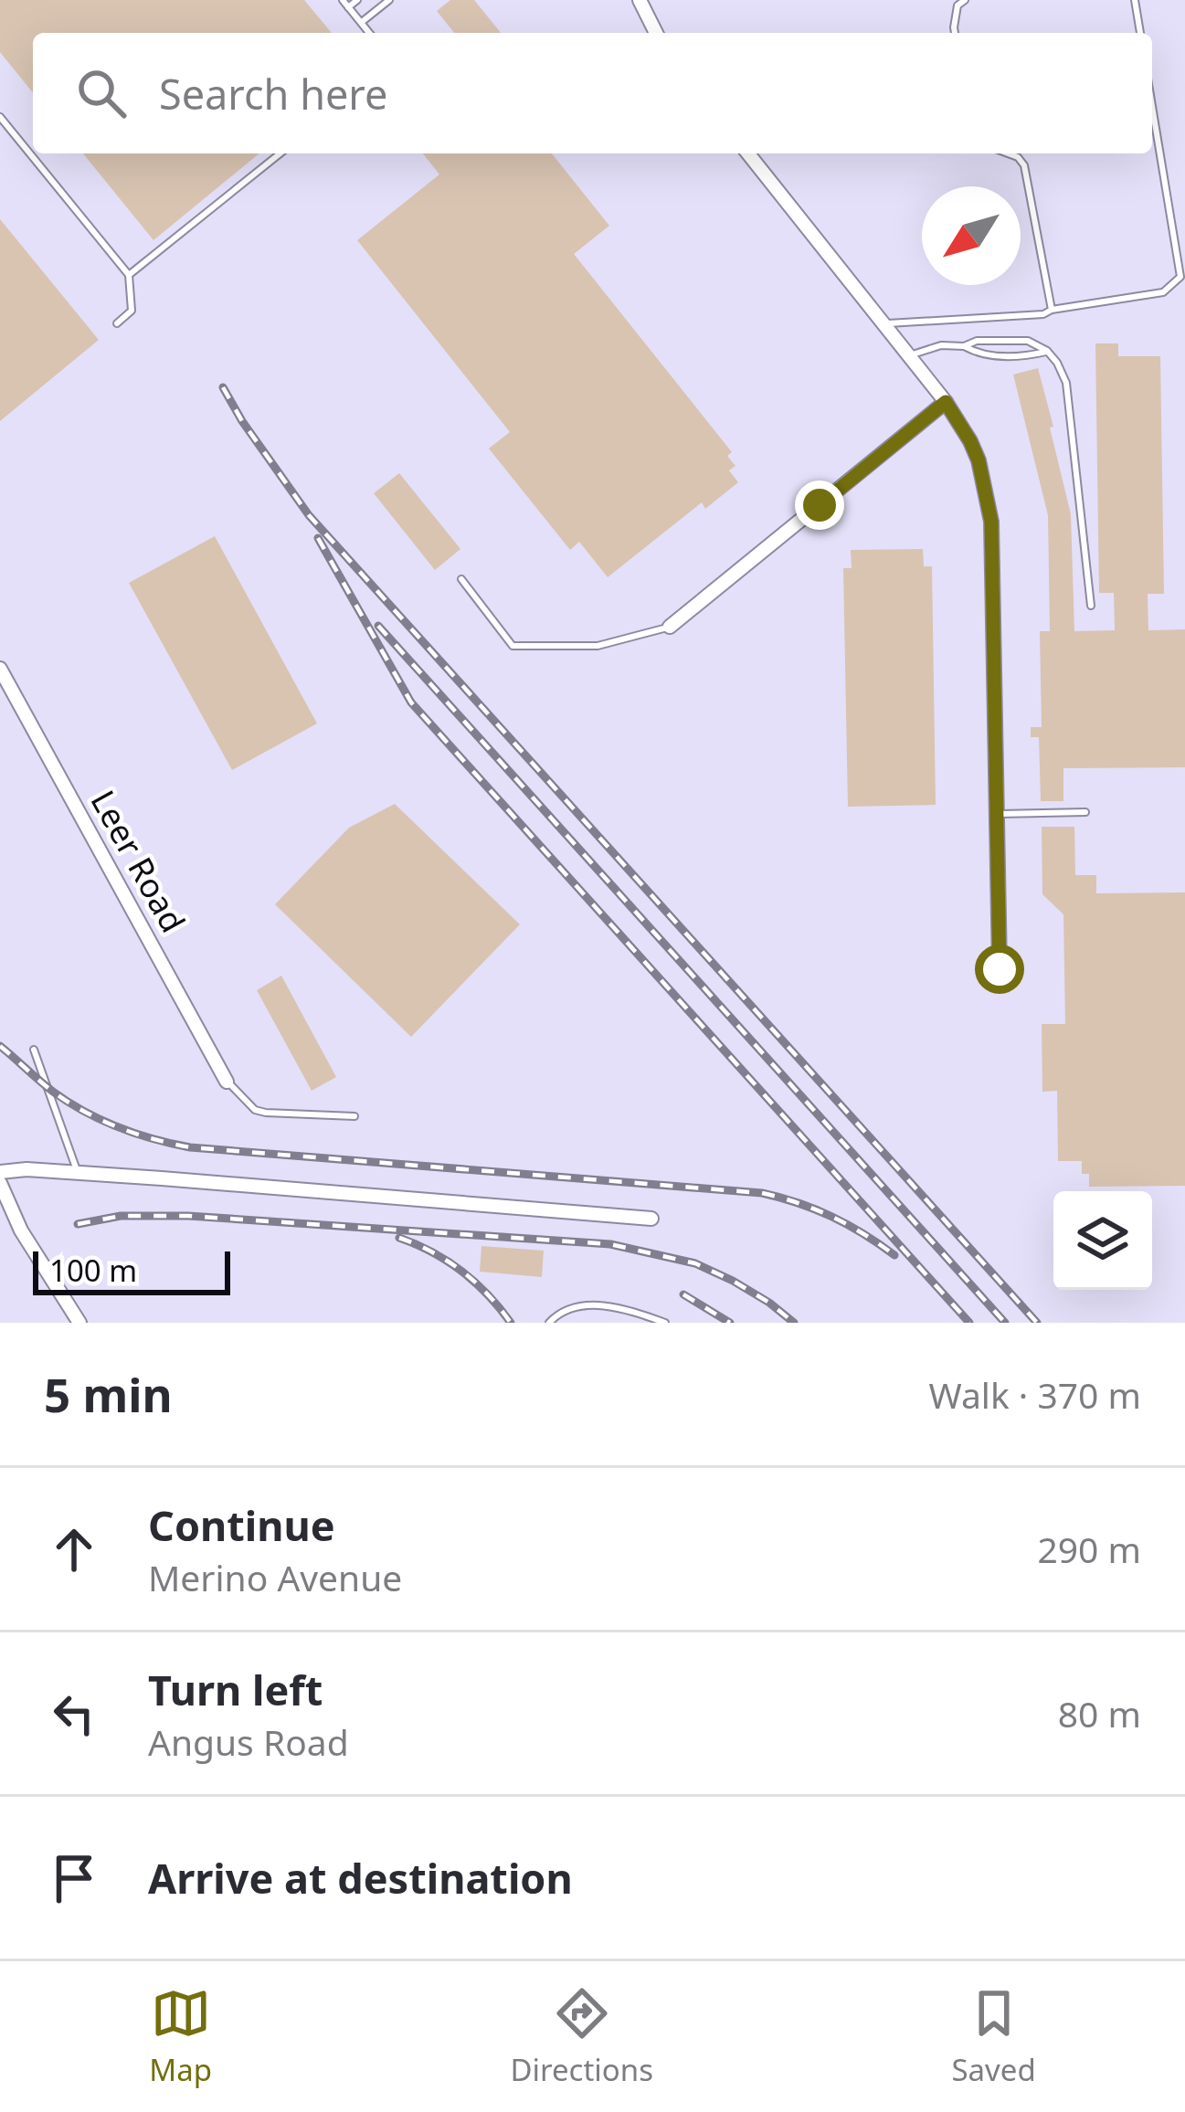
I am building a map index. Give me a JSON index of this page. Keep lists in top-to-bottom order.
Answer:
{
  "streets": {
    "street": ["Leer Road"]
  },
  "scale_bar": "100 m",
  "north": "bottom left",
  "page": {
    "search": "Search here",
    "scale": "100 m",
    "heading": ["5 min", "Walk · 370 m"],
    "list": [
      ["Continue", "Merino Avenue", "290 m"],
      ["Turn left", "Angus Road", "80 m"],
      "Arrive at destination"
    ],
    "nav": ["Map", "Directions", "Saved"]
  }
}
